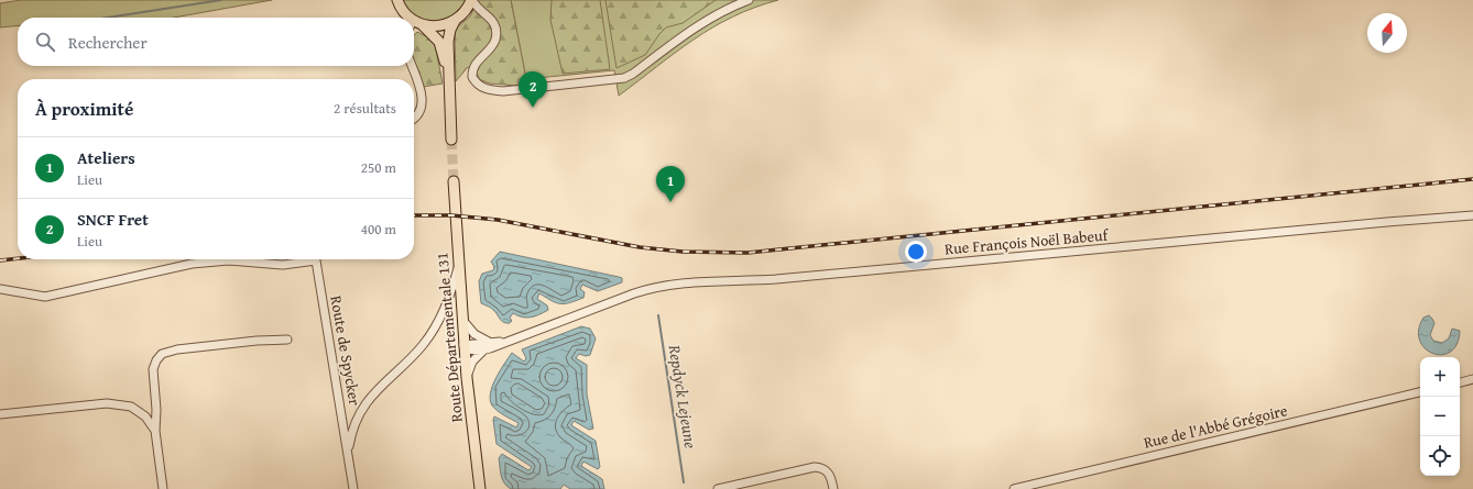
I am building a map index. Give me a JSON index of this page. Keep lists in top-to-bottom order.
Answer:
{
  "streets": {
    "main road": ["Route Départementale 131"],
    "street": ["Rue François Noël Babeuf", "Route de Spycker", "Rue de l'Abbé Grégoire"]
  },
  "crossings": [
    ["Rue François Noël Babeuf", "Route Départementale 131"],
    ["Route Départementale 131", "Route de Spycker"]
  ],
  "water": ["Repdyck Lejeune"],
  "north": "top",
  "page": {
    "search": "Rechercher",
    "pins": ["2", "1"],
    "heading": ["À proximité", "2 résultats"],
    "list": [
      {
        "mark": "1",
        "name": "Ateliers",
        "note": "Lieu",
        "value": "250 m"
      },
      {
        "mark": "2",
        "name": "SNCF Fret",
        "note": "Lieu",
        "value": "400 m"
      }
    ],
    "map_buttons": ["+", "−"]
  }
}
